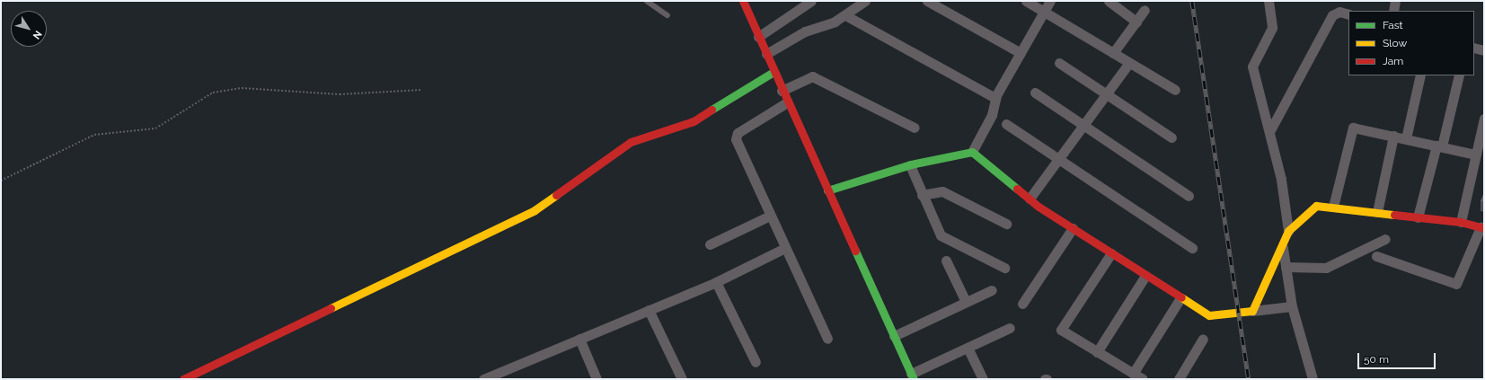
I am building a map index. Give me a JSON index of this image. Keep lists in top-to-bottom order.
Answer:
{
  "legend": ["Fast", "Slow", "Jam"],
  "scale_bar": "50 m",
  "north": "bottom right"
}
